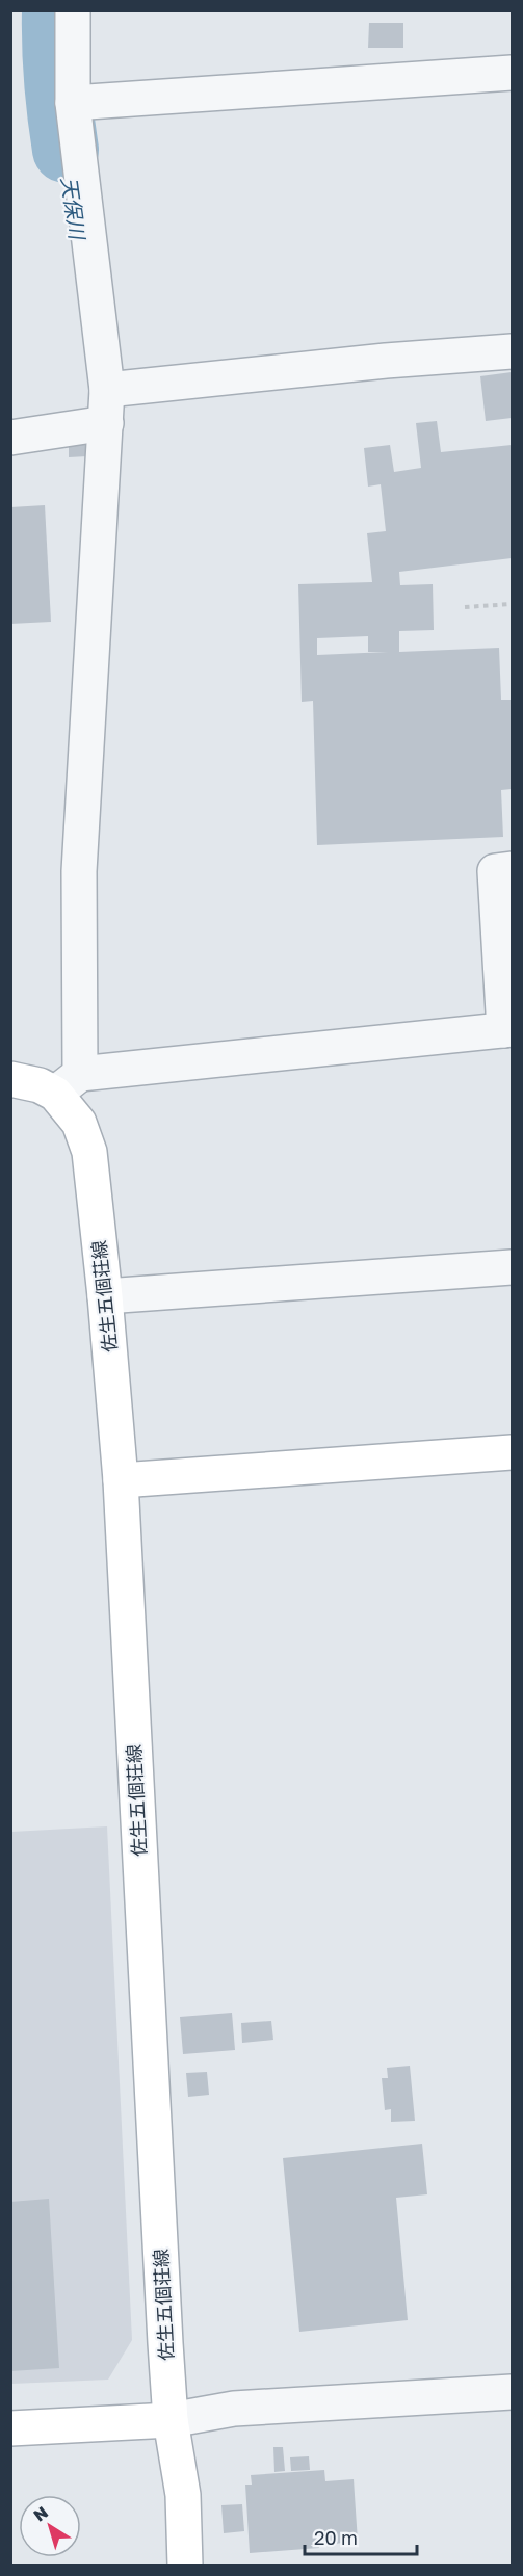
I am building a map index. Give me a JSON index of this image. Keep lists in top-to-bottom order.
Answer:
{
  "streets": {
    "main road": ["佐生五個荘線"]
  },
  "water": ["天保川"],
  "scale_bar": "20 m",
  "north": "top left"
}
